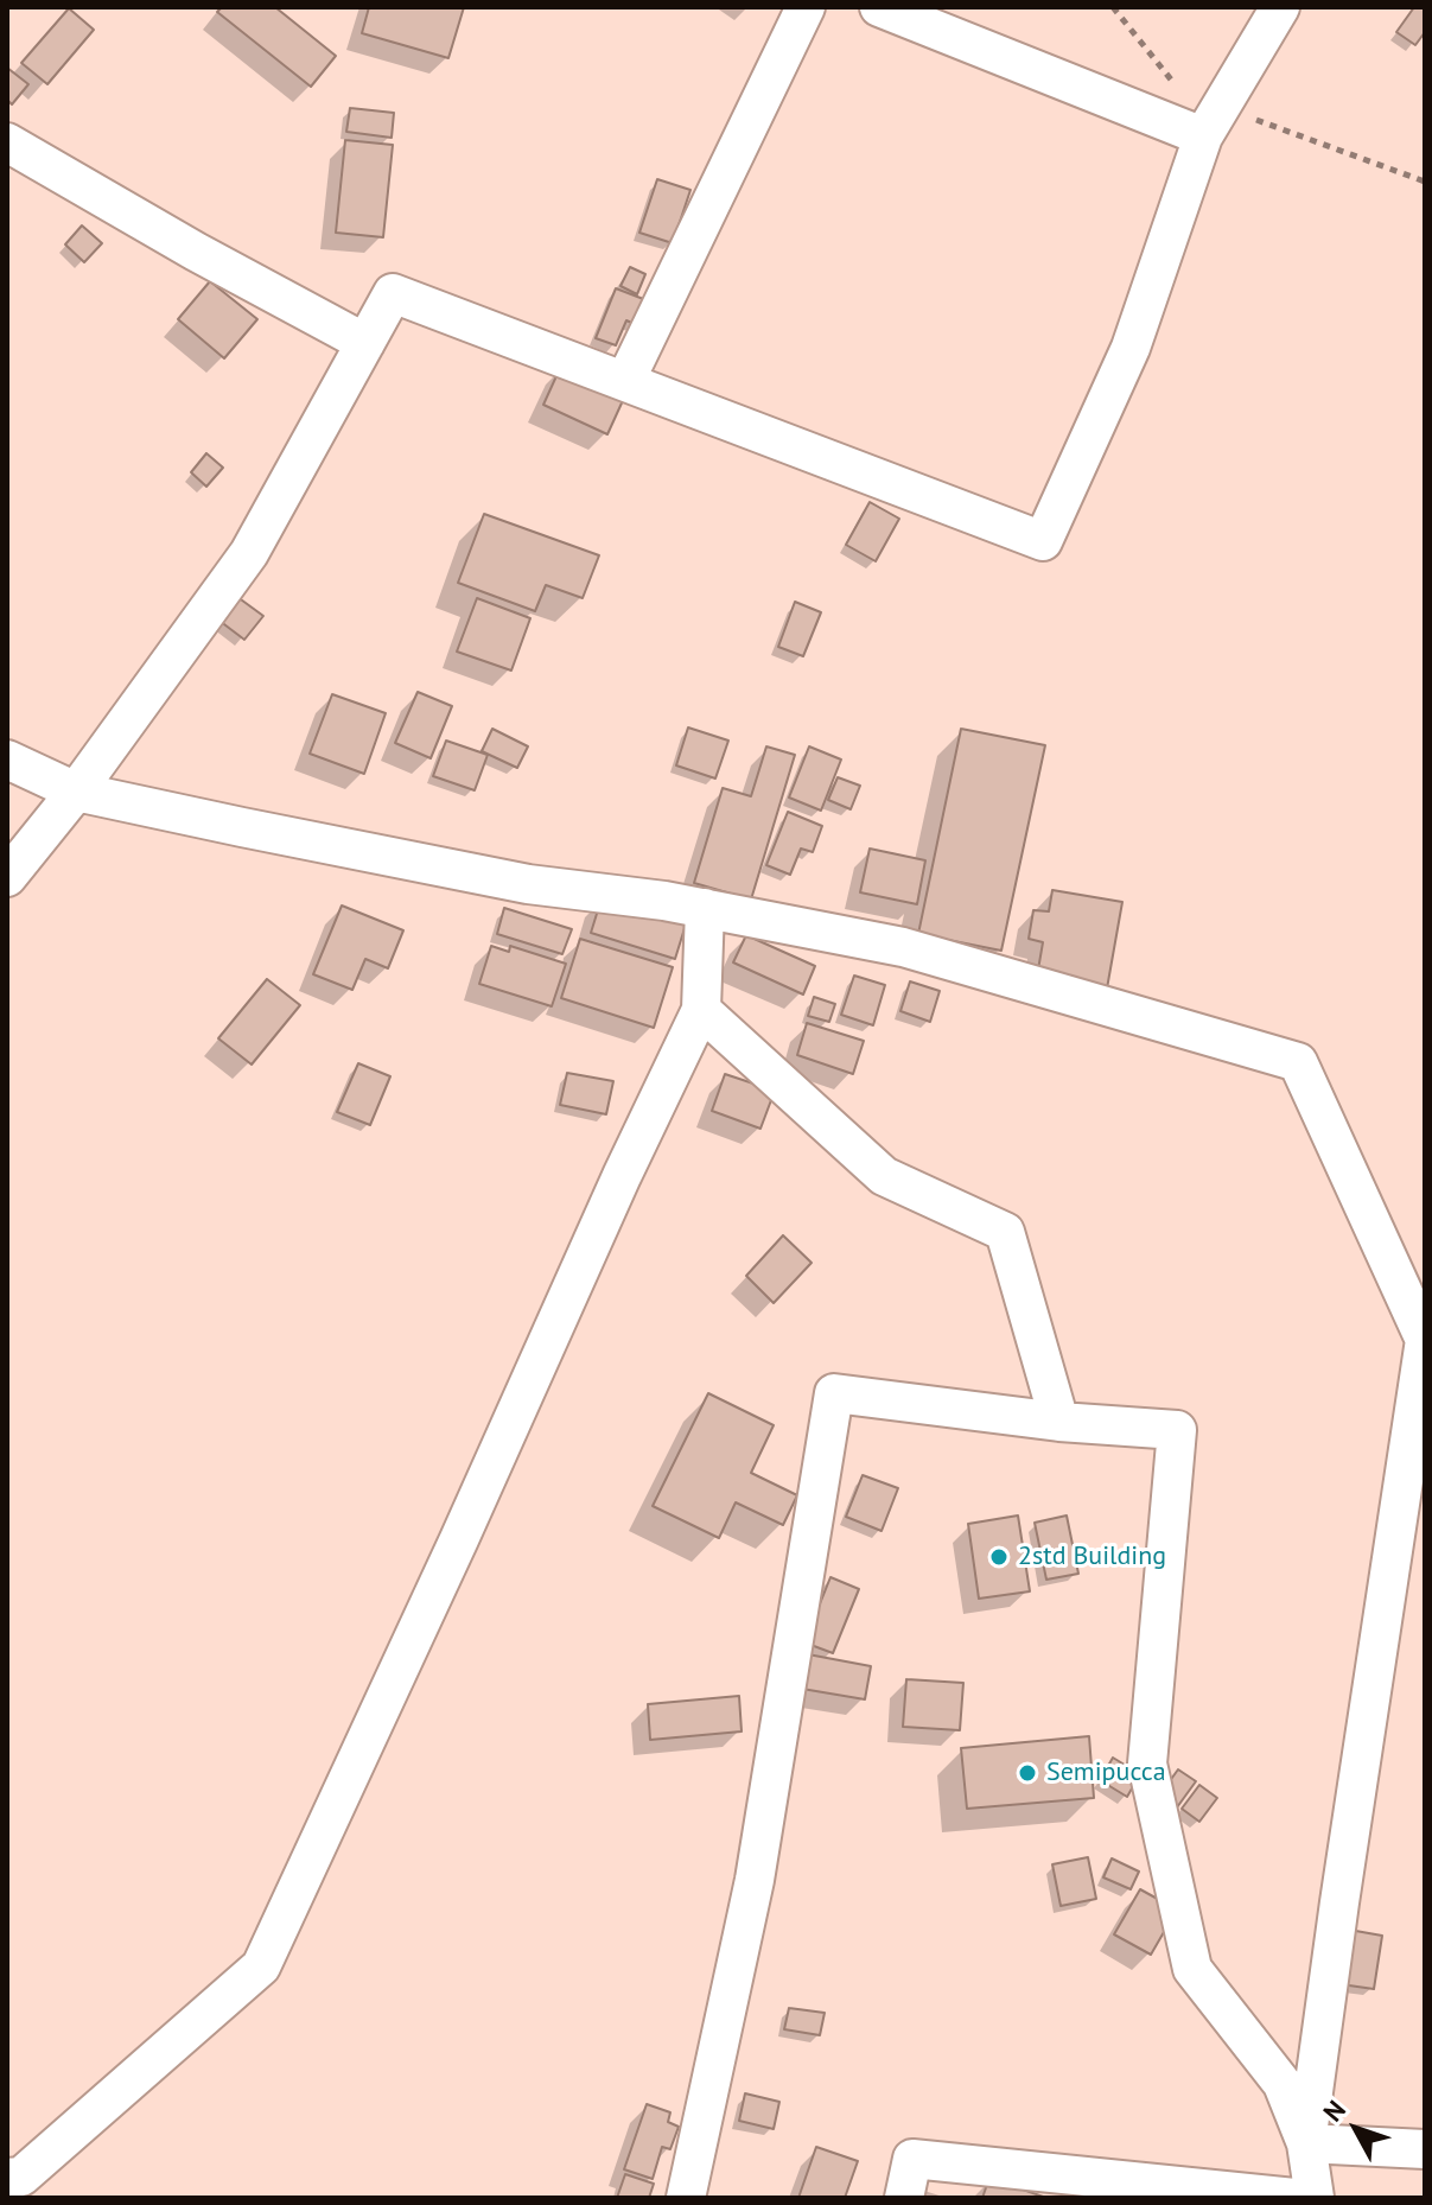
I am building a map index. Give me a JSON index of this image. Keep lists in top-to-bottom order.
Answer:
{
  "places": ["2std Building", "Semipucca"],
  "north": "top left"
}
